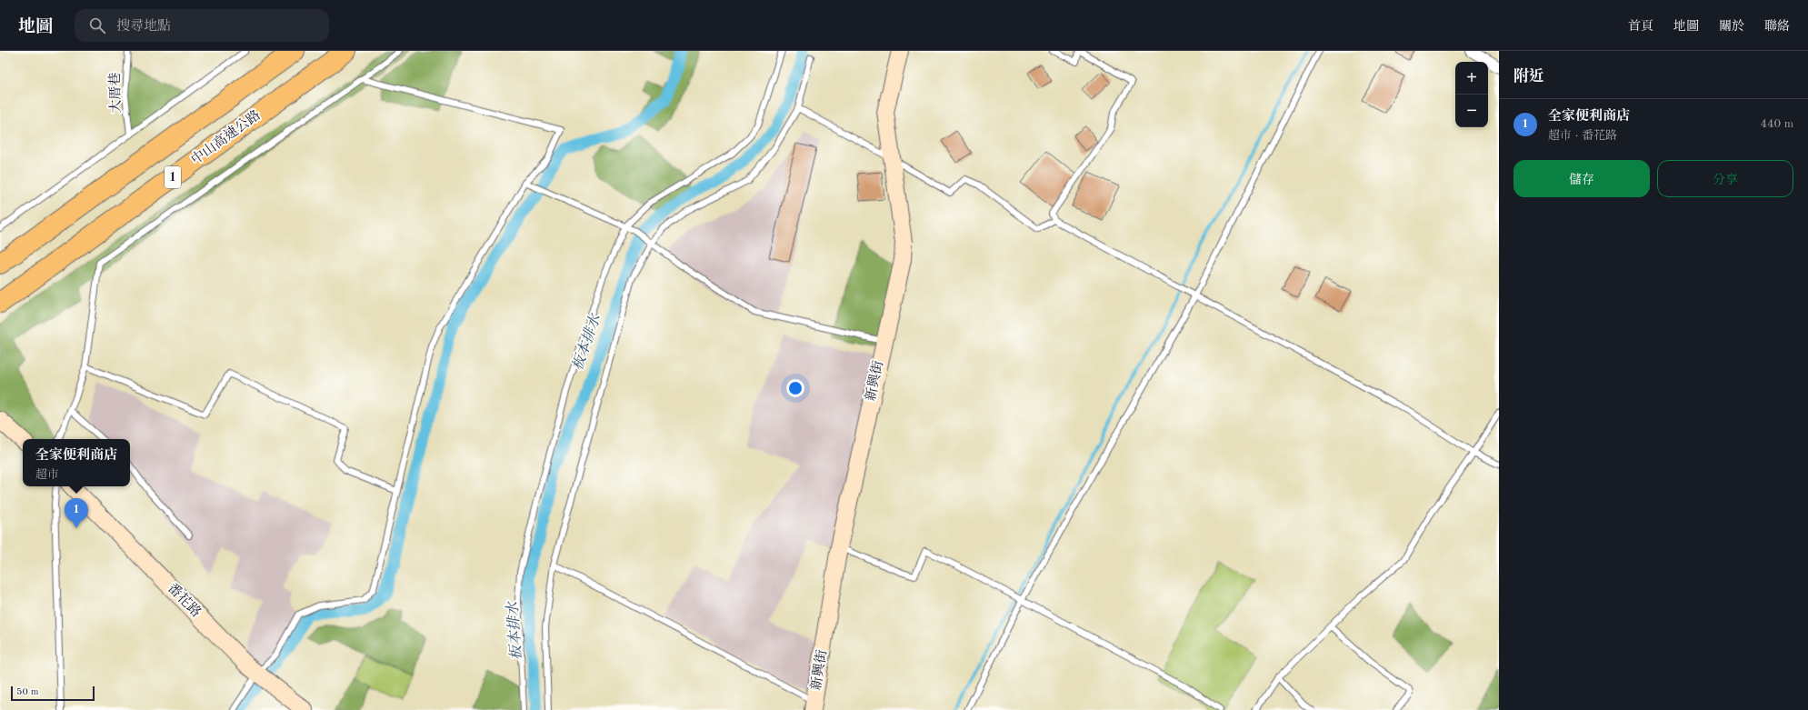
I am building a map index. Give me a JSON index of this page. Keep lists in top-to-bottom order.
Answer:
{
  "streets": {
    "highway": ["中山高速公路", "1"],
    "street": ["新興街", "番花路"],
    "lane": ["大厝巷"]
  },
  "water": ["板本排水"],
  "scale_bar": "50 m",
  "page": {
    "header": "地圖",
    "search": "搜尋地點",
    "nav": [
      "首頁",
      "地圖",
      "關於",
      "聯絡"
    ],
    "heading": "附近",
    "map_buttons": ["+", "−"],
    "list": [
      {
        "mark": "1",
        "name": "全家便利商店",
        "note": "超市 · 番花路",
        "value": "440 m"
      }
    ],
    "buttons": ["儲存", "分享"],
    "popup": ["全家便利商店", "超市"],
    "pins": "1",
    "scale": "50 m"
  }
}
